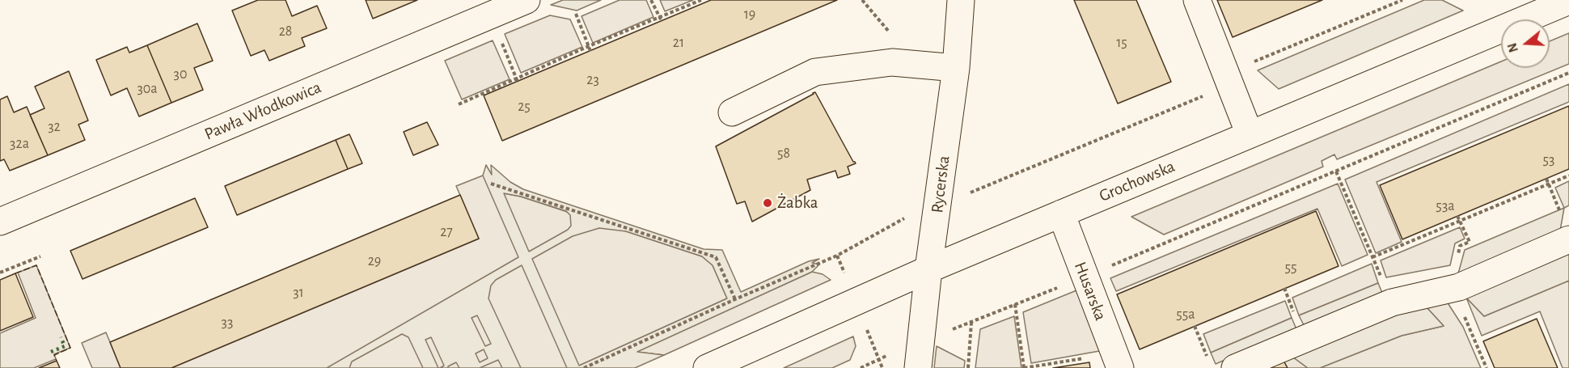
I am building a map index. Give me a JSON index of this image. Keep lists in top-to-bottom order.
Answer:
{
  "streets": {
    "street": [
      "Pawła Włodkowica",
      "Grochowska",
      "Rycerska",
      "Husarska"
    ]
  },
  "crossings": [
    ["Grochowska", "Rycerska"],
    ["Grochowska", "Husarska"]
  ],
  "places": ["Żabka"],
  "house_numbers": [
    "19",
    "28",
    "21",
    "15",
    "30",
    "23",
    "30a",
    "25",
    "32",
    "32a",
    "58",
    "53",
    "53a",
    "27",
    "29",
    "55",
    "31",
    "55a",
    "33"
  ],
  "north": "left"
}
